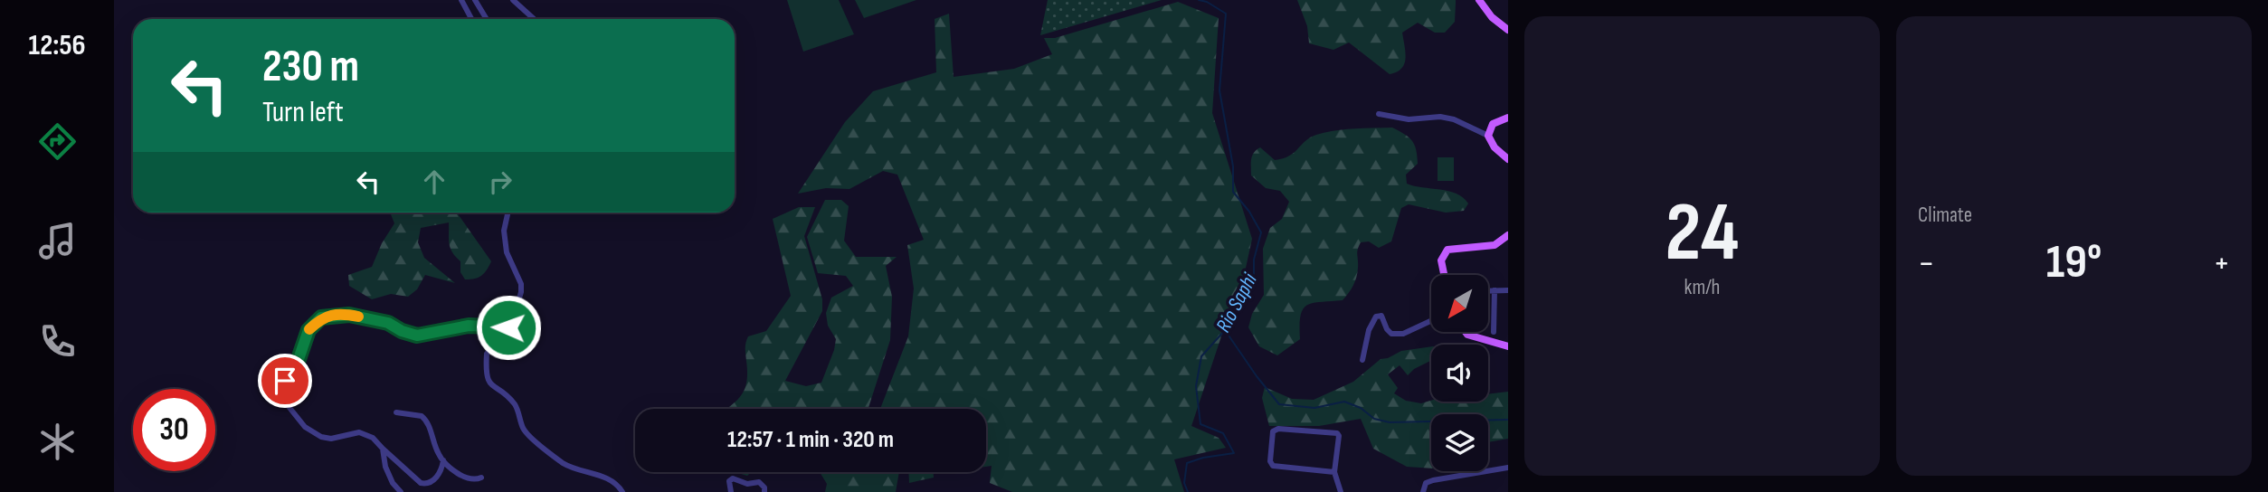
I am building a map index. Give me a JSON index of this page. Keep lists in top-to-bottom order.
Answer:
{
  "water": ["Rio Saphi"],
  "north": "bottom left",
  "page": {
    "tabs": "12:56",
    "tile": [
      ["24", "km/h"],
      "Climate"
    ],
    "turn": ["230 m", "Turn left"],
    "heat": ["−", "19°", "+"],
    "limit": "30",
    "trip": "12:57 · 1 min · 320 m"
  }
}
